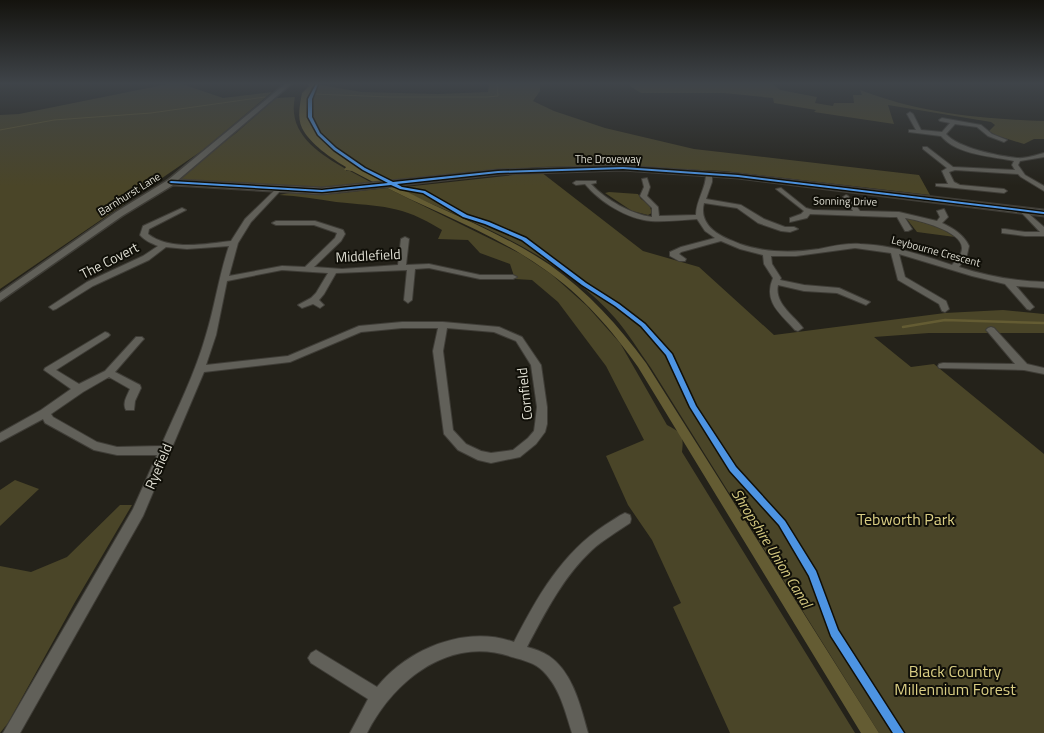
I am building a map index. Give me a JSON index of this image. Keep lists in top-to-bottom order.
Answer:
{
  "streets": {
    "street": [
      "The Droveway",
      "Barnhurst Lane",
      "Sonning Drive",
      "Leybourne Crescent",
      "Middlefield",
      "The Covert",
      "Cornfield",
      "Ryefield"
    ]
  },
  "crossings": [
    ["The Droveway", "Barnhurst Lane"],
    ["The Droveway", "Ryefield"],
    ["Sonning Drive", "Leybourne Crescent"],
    ["Middlefield", "Ryefield"],
    ["Cornfield", "Ryefield"]
  ],
  "water": ["Shropshire Union Canal"],
  "parks": ["Tebworth Park", "Black Country Millennium Forest"]
}
